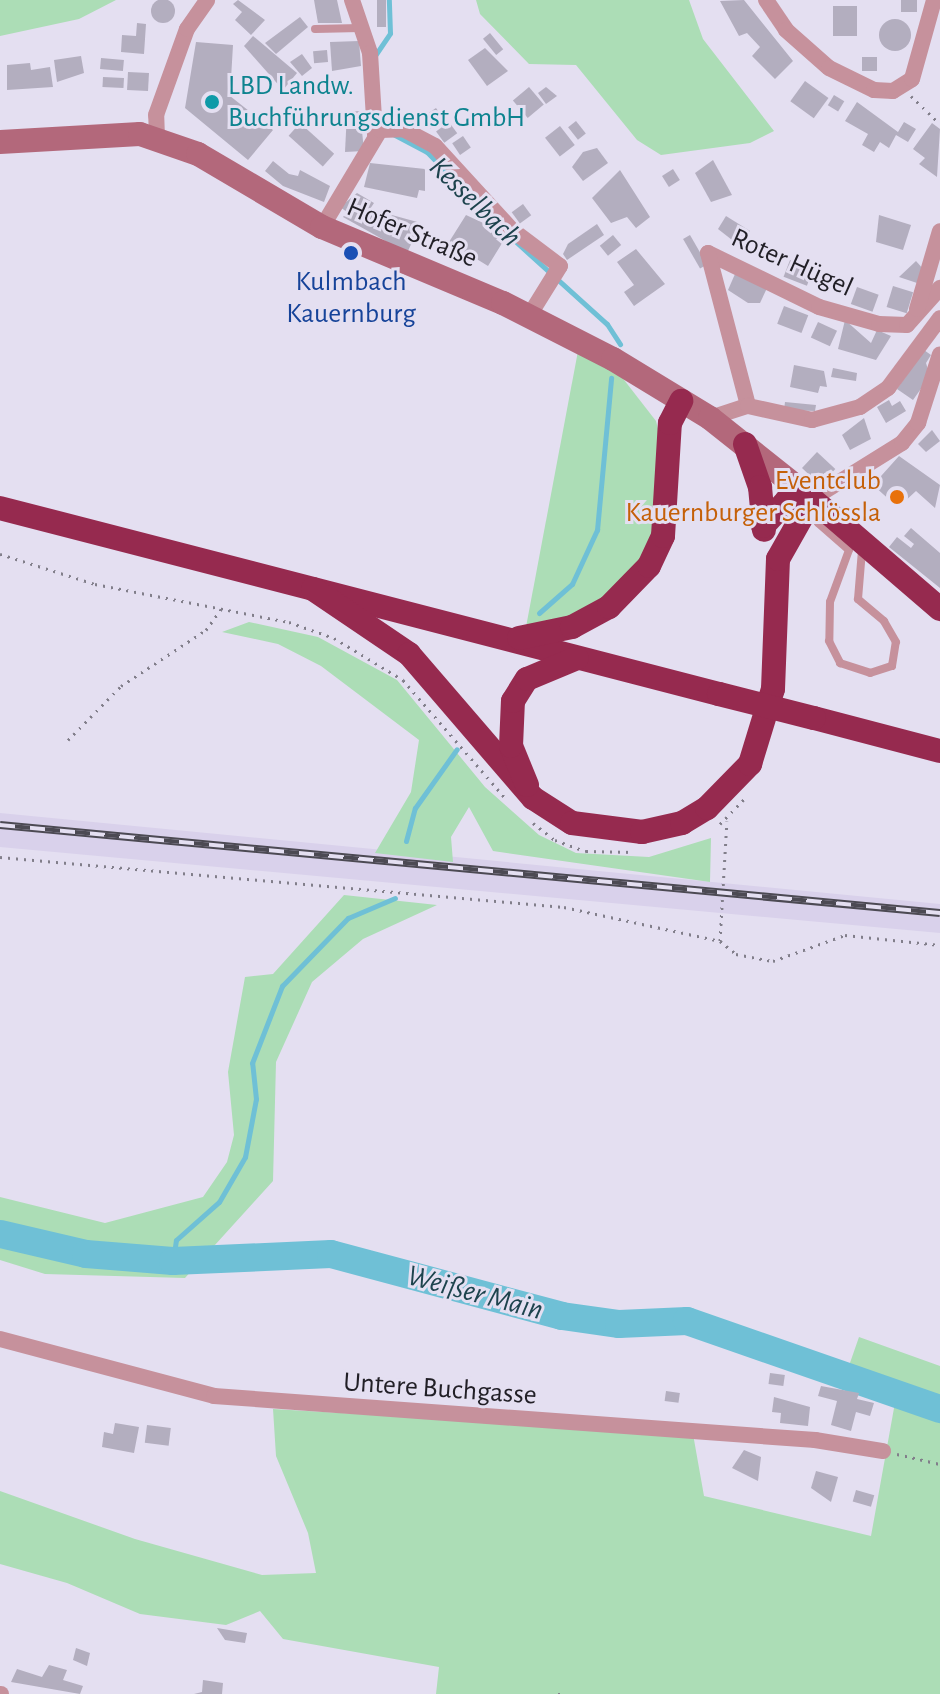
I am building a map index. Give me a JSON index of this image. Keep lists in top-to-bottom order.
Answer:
{
  "streets": {
    "street": ["Hofer Straße", "Roter Hügel", "Untere Buchgasse"]
  },
  "water": ["Kesselbach", "Weißer Main"],
  "places": ["LBD Landw. Buchführungsdienst GmbH", "Kulmbach Kauernburg", "Eventclub Kauernburger Schlössla"]
}
